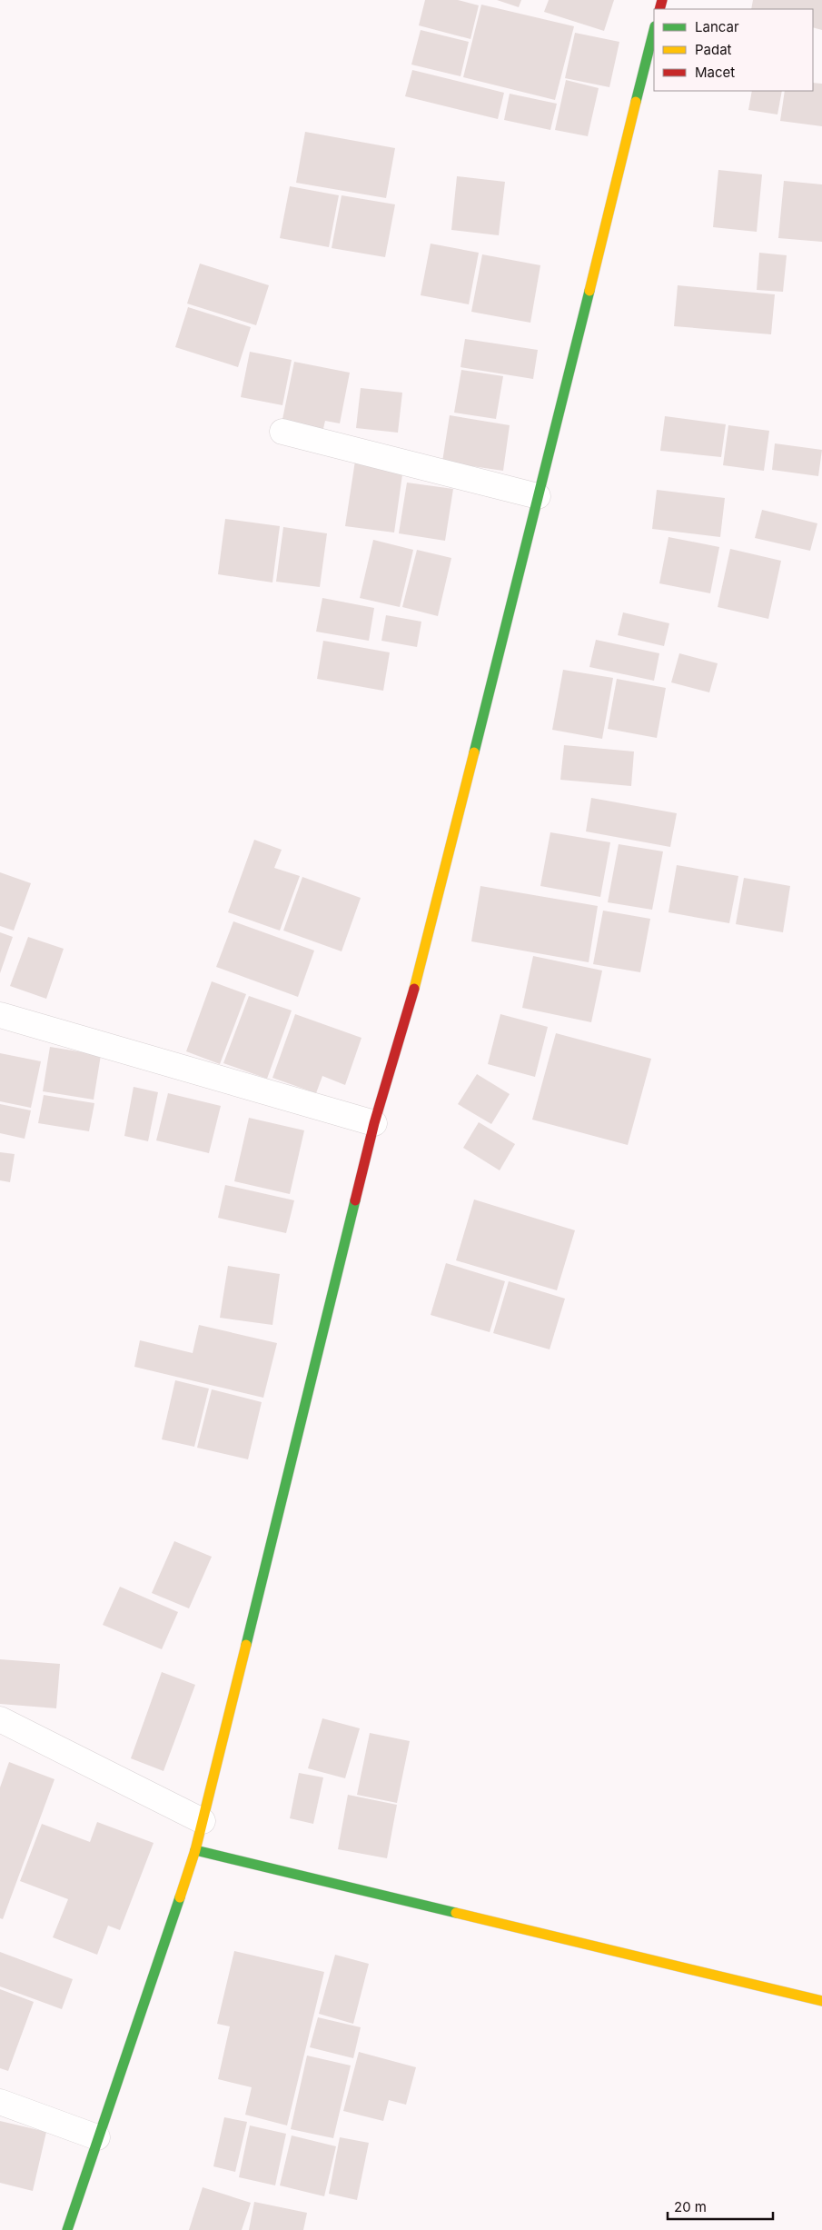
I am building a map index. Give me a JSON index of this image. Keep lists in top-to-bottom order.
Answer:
{
  "legend": ["Lancar", "Padat", "Macet"],
  "scale_bar": "20 m"
}
